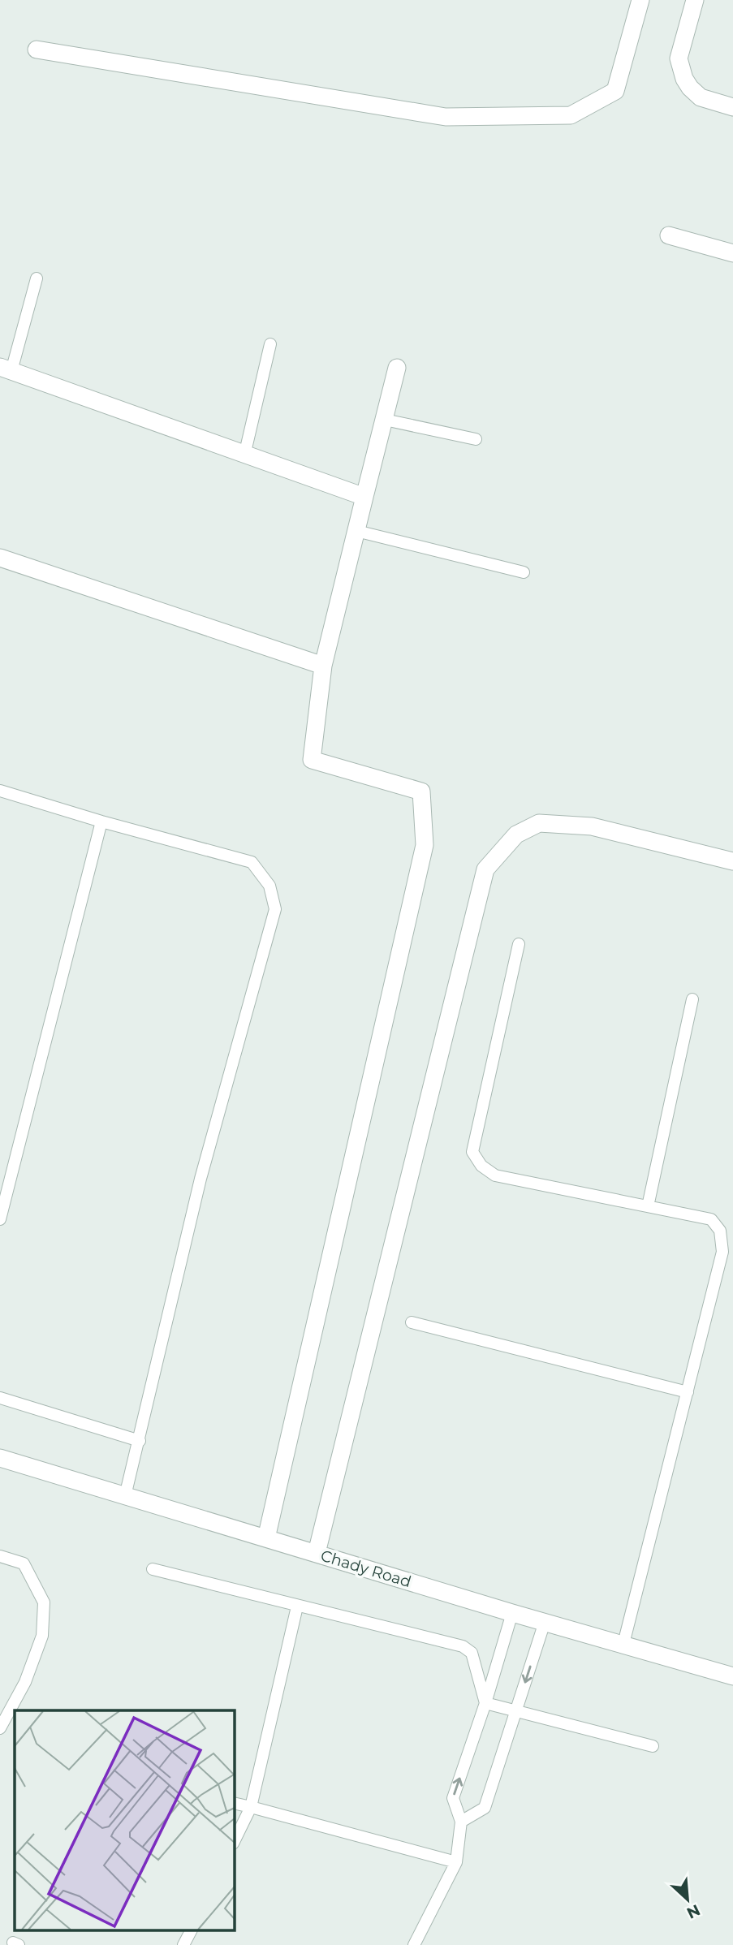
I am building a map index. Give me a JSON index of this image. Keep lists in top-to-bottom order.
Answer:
{
  "streets": {
    "street": ["Chady Road"]
  },
  "north": "bottom right"
}
